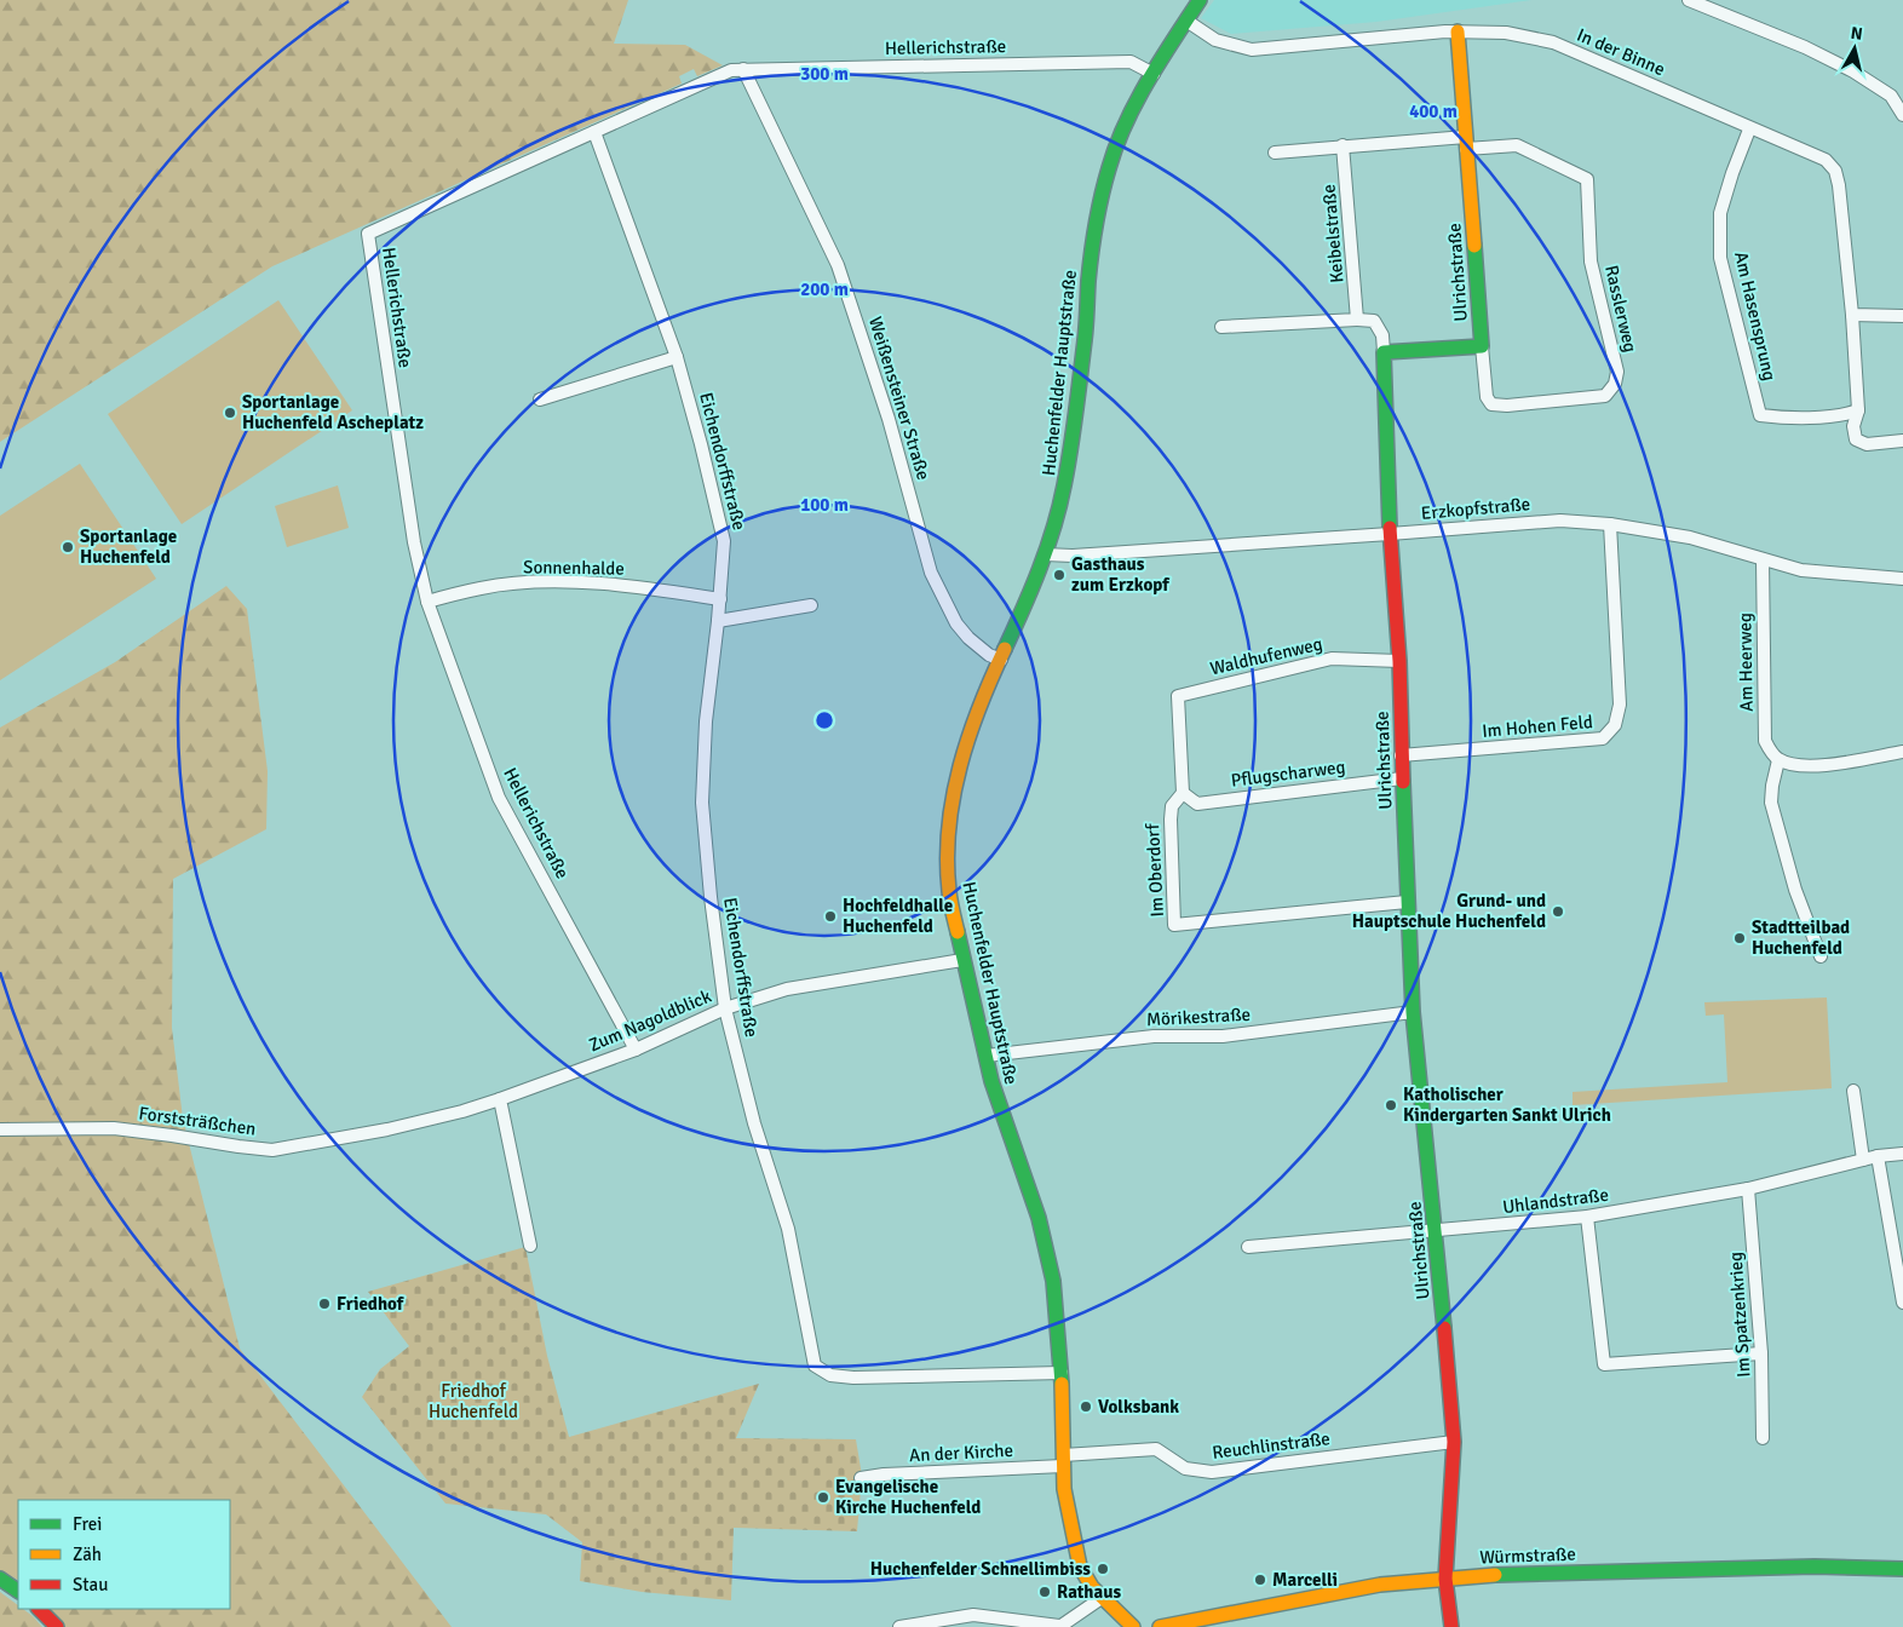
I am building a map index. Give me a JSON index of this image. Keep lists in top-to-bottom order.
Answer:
{
  "streets": {
    "street": [
      "Hellerichstraße",
      "In der Binne",
      "Keibelstraße",
      "Ulrichstraße",
      "Rasslerweg",
      "Am Hasensprung",
      "Huchenfelder Hauptstraße",
      "Weißensteiner Straße",
      "Eichendorffstraße",
      "Erzkopfstraße",
      "Sonnenhalde",
      "Waldhufenweg",
      "Am Heerweg",
      "Im Hohen Feld",
      "Pflugscharweg",
      "Im Oberdorf",
      "Mörikestraße",
      "Zum Nagoldblick",
      "Forststräßchen",
      "Uhlandstraße",
      "Im Spatzenkrieg",
      "Reuchlinstraße",
      "An der Kirche",
      "Würmstraße"
    ]
  },
  "crossings": [
    ["Hellerichstraße", "Huchenfelder Hauptstraße"],
    ["Hellerichstraße", "Weißensteiner Straße"],
    ["Hellerichstraße", "Eichendorffstraße"],
    ["Hellerichstraße", "Sonnenhalde"],
    ["Hellerichstraße", "Zum Nagoldblick"],
    ["In der Binne", "Ulrichstraße"],
    ["In der Binne", "Am Hasensprung"],
    ["In der Binne", "Huchenfelder Hauptstraße"],
    ["Ulrichstraße", "Rasslerweg"],
    ["Ulrichstraße", "Erzkopfstraße"],
    ["Ulrichstraße", "Waldhufenweg"],
    ["Ulrichstraße", "Im Hohen Feld"],
    ["Ulrichstraße", "Pflugscharweg"],
    ["Ulrichstraße", "Im Oberdorf"],
    ["Ulrichstraße", "Mörikestraße"],
    ["Ulrichstraße", "Uhlandstraße"],
    ["Ulrichstraße", "Reuchlinstraße"],
    ["Ulrichstraße", "Würmstraße"],
    ["Huchenfelder Hauptstraße", "Weißensteiner Straße"],
    ["Huchenfelder Hauptstraße", "Eichendorffstraße"],
    ["Huchenfelder Hauptstraße", "Erzkopfstraße"],
    ["Huchenfelder Hauptstraße", "Mörikestraße"],
    ["Huchenfelder Hauptstraße", "Zum Nagoldblick"],
    ["Huchenfelder Hauptstraße", "Reuchlinstraße"],
    ["Huchenfelder Hauptstraße", "An der Kirche"],
    ["Eichendorffstraße", "Sonnenhalde"],
    ["Eichendorffstraße", "Zum Nagoldblick"],
    ["Erzkopfstraße", "Am Heerweg"],
    ["Erzkopfstraße", "Im Hohen Feld"],
    ["Waldhufenweg", "Im Oberdorf"],
    ["Pflugscharweg", "Im Oberdorf"],
    ["Zum Nagoldblick", "Forststräßchen"],
    ["Uhlandstraße", "Im Spatzenkrieg"],
    ["Reuchlinstraße", "An der Kirche"]
  ],
  "parks": ["Friedhof Huchenfeld"],
  "places": [
    "Sportanlage Huchenfeld Ascheplatz",
    "Sportanlage Huchenfeld",
    "Gasthaus zum Erzkopf",
    "Grund- und Hauptschule Huchenfeld",
    "Hochfeldhalle Huchenfeld",
    "Stadtteilbad Huchenfeld",
    "Katholischer Kindergarten Sankt Ulrich",
    "Friedhof",
    "Volksbank",
    "Evangelische Kirche Huchenfeld",
    "Huchenfelder Schnellimbiss",
    "Marcelli",
    "Rathaus"
  ],
  "legend": ["Frei", "Zäh", "Stau"],
  "north": "top",
  "rings": [
    "300 m",
    "400 m",
    "200 m",
    "100 m"
  ]
}
